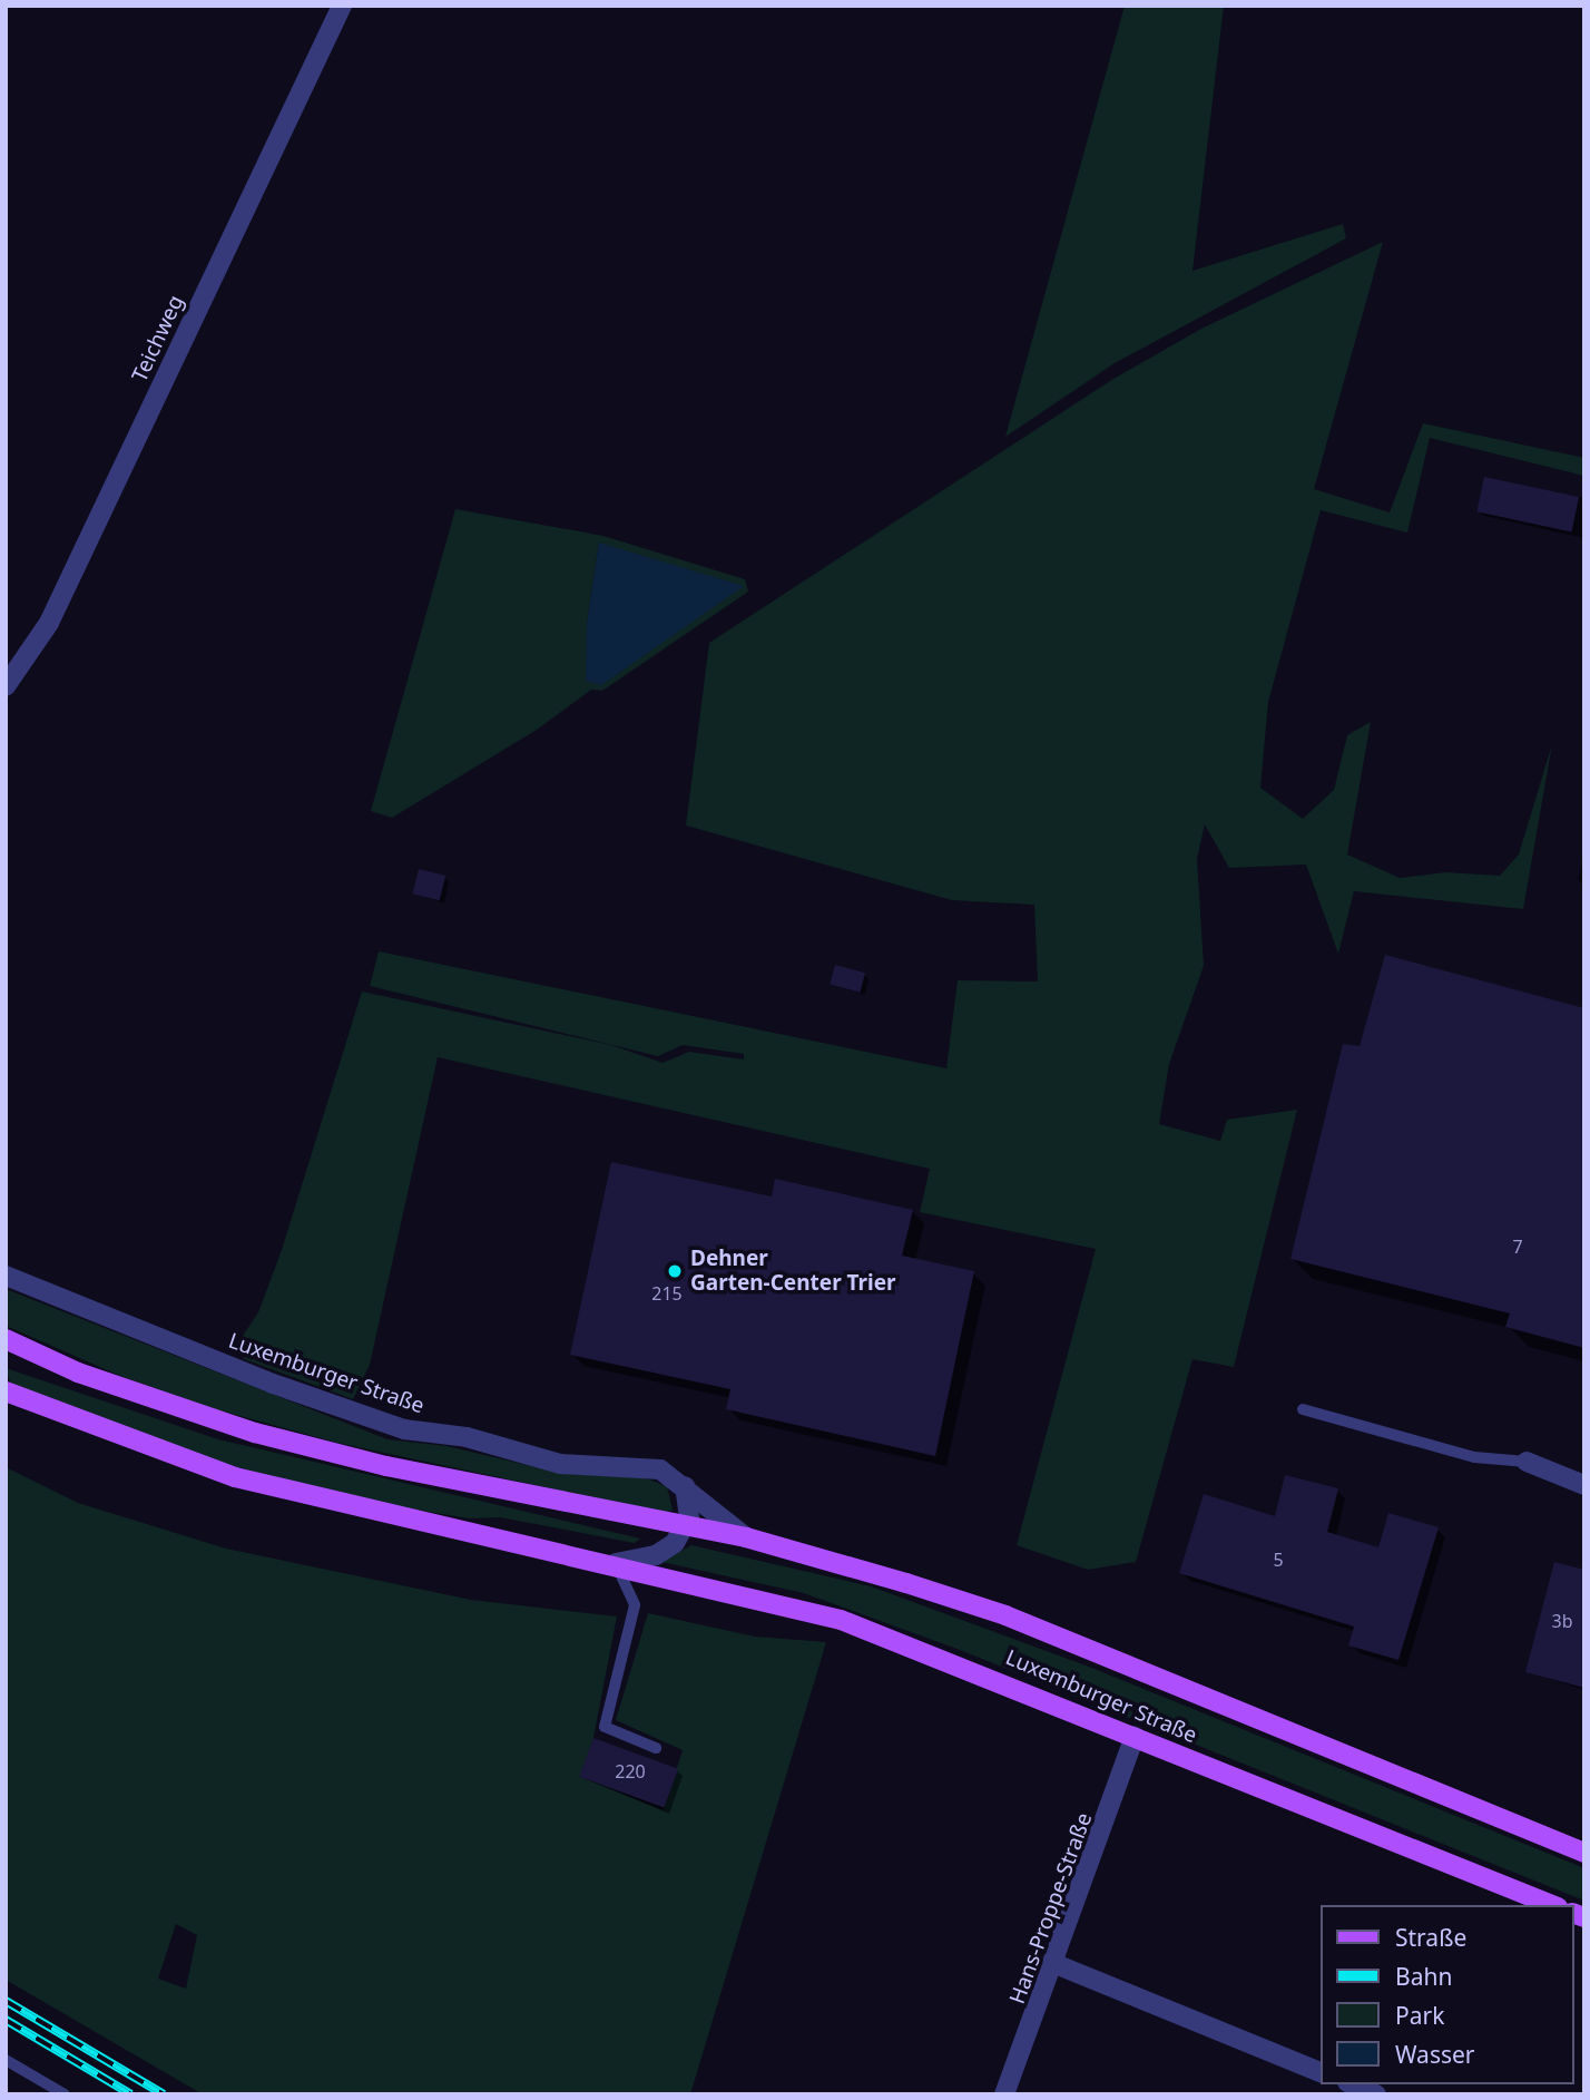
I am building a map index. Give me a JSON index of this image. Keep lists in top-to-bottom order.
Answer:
{
  "streets": {
    "main road": ["Luxemburger Straße"],
    "street": ["Teichweg", "Hans-Proppe-Straße"]
  },
  "crossings": [
    ["Luxemburger Straße", "Hans-Proppe-Straße"]
  ],
  "places": ["Dehner Garten-Center Trier"],
  "house_numbers": [
    "7",
    "215",
    "5",
    "3b",
    "220"
  ],
  "legend": [
    "Straße",
    "Bahn",
    "Park",
    "Wasser"
  ]
}
